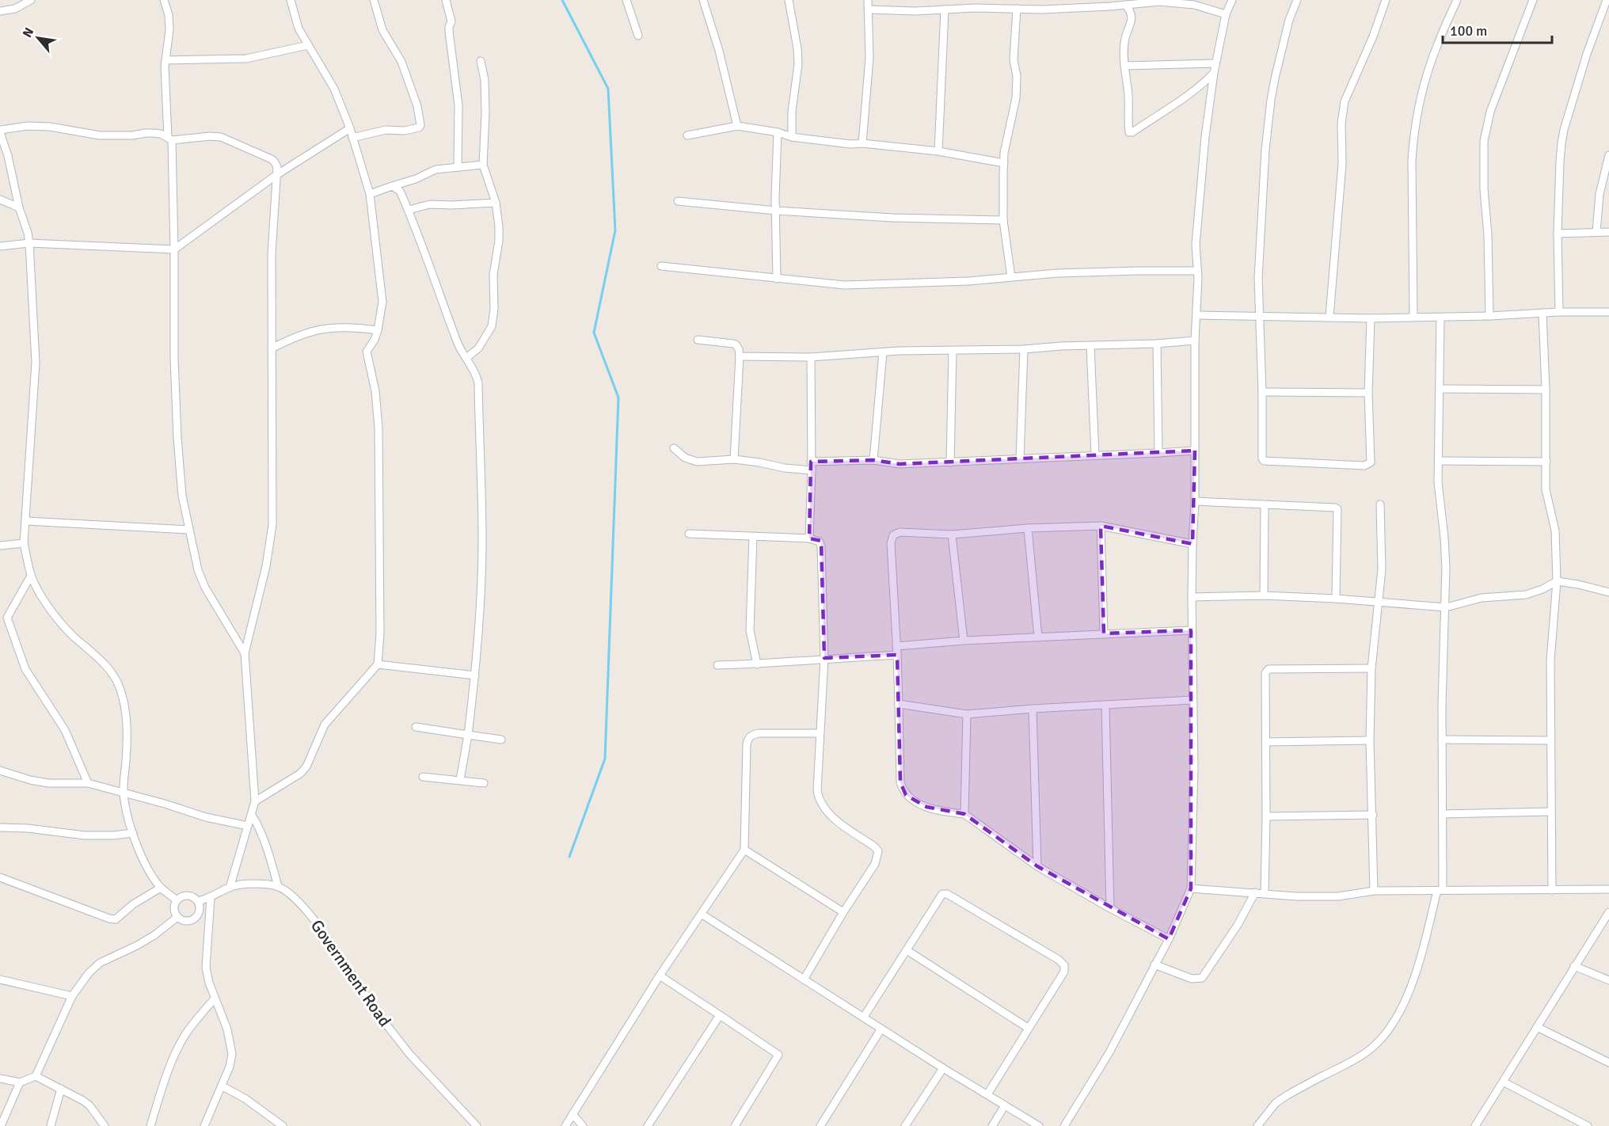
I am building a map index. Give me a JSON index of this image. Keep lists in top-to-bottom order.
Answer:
{
  "streets": {
    "street": ["Government Road"]
  },
  "scale_bar": "100 m",
  "north": "top left"
}
